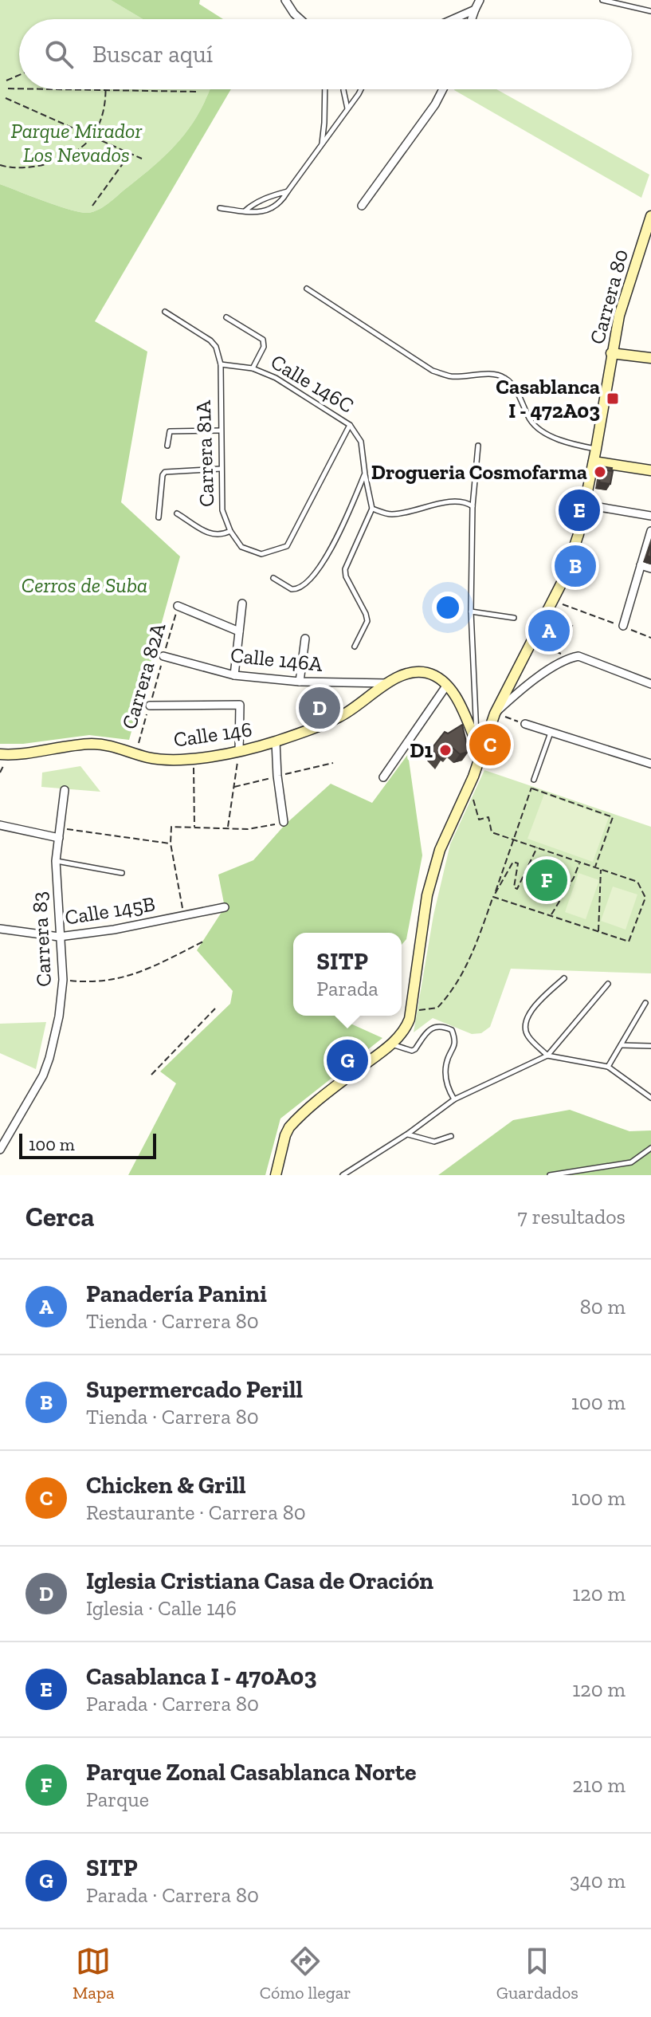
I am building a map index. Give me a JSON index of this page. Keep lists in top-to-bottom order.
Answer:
{
  "streets": {
    "street": [
      "Carrera 80",
      "Calle 146A",
      "Calle 146",
      "Calle 145B",
      "Carrera 83"
    ],
    "lane": ["Calle 146C", "Carrera 81A"],
    "path": ["Carrera 82A"]
  },
  "crossings": [
    ["Calle 146C", "Carrera 81A"],
    ["Calle 146A", "Carrera 82A"],
    ["Calle 146A", "Calle 146"],
    ["Carrera 82A", "Calle 146"],
    ["Calle 145B", "Carrera 83"]
  ],
  "parks": ["Parque Mirador Los Nevados", "Cerros de Suba"],
  "places": {
    "transit": ["Casablanca I - 472A03"],
    "other": ["Drogueria Cosmofarma", "D1"]
  },
  "scale_bar": "100 m",
  "page": {
    "search": "Buscar aquí",
    "pins": [
      "E",
      "B",
      "A",
      "D",
      "C",
      "F",
      "G"
    ],
    "popup": ["SITP", "Parada"],
    "scale": "100 m",
    "heading": ["Cerca", "7 resultados"],
    "list": [
      {
        "mark": "A",
        "name": "Panadería Panini",
        "note": "Tienda · Carrera 80",
        "value": "80 m"
      },
      {
        "mark": "B",
        "name": "Supermercado Perill",
        "note": "Tienda · Carrera 80",
        "value": "100 m"
      },
      {
        "mark": "C",
        "name": "Chicken & Grill",
        "note": "Restaurante · Carrera 80",
        "value": "100 m"
      },
      {
        "mark": "D",
        "name": "Iglesia Cristiana Casa de Oración",
        "note": "Iglesia · Calle 146",
        "value": "120 m"
      },
      {
        "mark": "E",
        "name": "Casablanca I - 470A03",
        "note": "Parada · Carrera 80",
        "value": "120 m"
      },
      {
        "mark": "F",
        "name": "Parque Zonal Casablanca Norte",
        "note": "Parque",
        "value": "210 m"
      },
      {
        "mark": "G",
        "name": "SITP",
        "note": "Parada · Carrera 80",
        "value": "340 m"
      }
    ],
    "nav": ["Mapa", "Cómo llegar", "Guardados"]
  }
}
